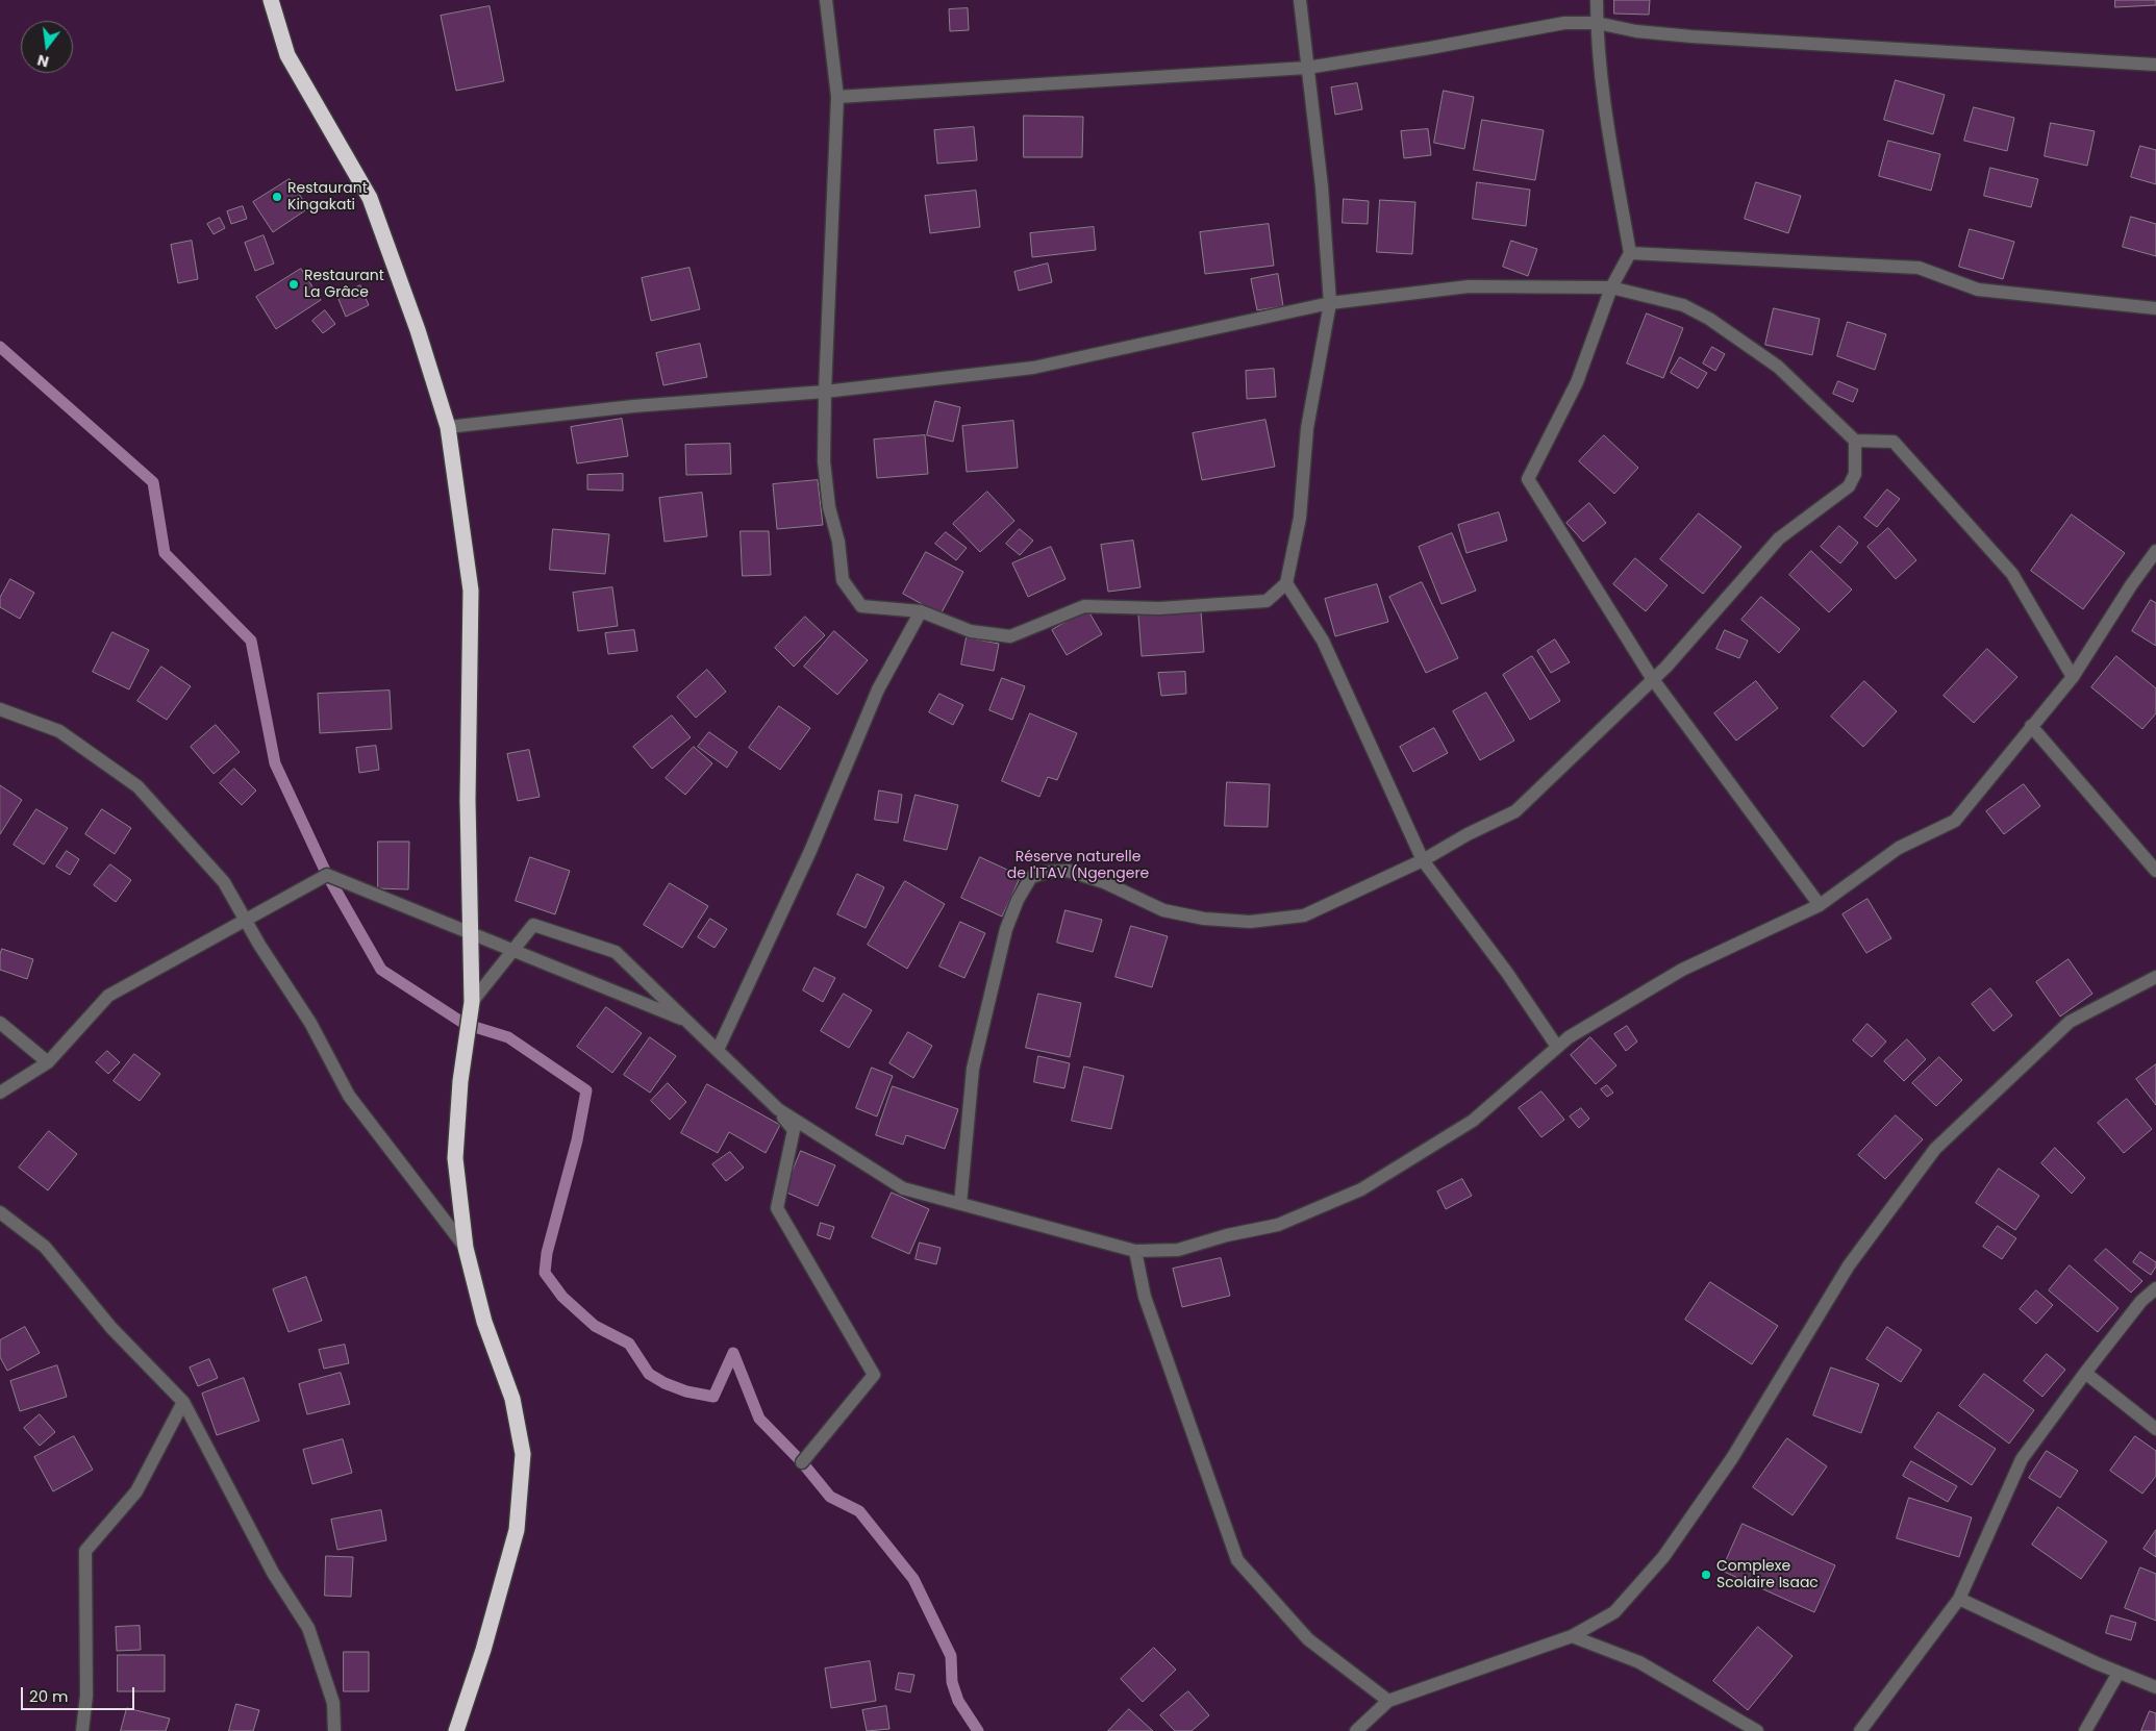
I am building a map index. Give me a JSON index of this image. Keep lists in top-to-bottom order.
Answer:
{
  "parks": ["Réserve naturelle de l'ITAV (Ngengere"],
  "places": ["Restaurant Kingakati", "Restaurant La Grâce", "Complexe Scolaire Isaac"],
  "scale_bar": "20 m",
  "north": "bottom"
}
